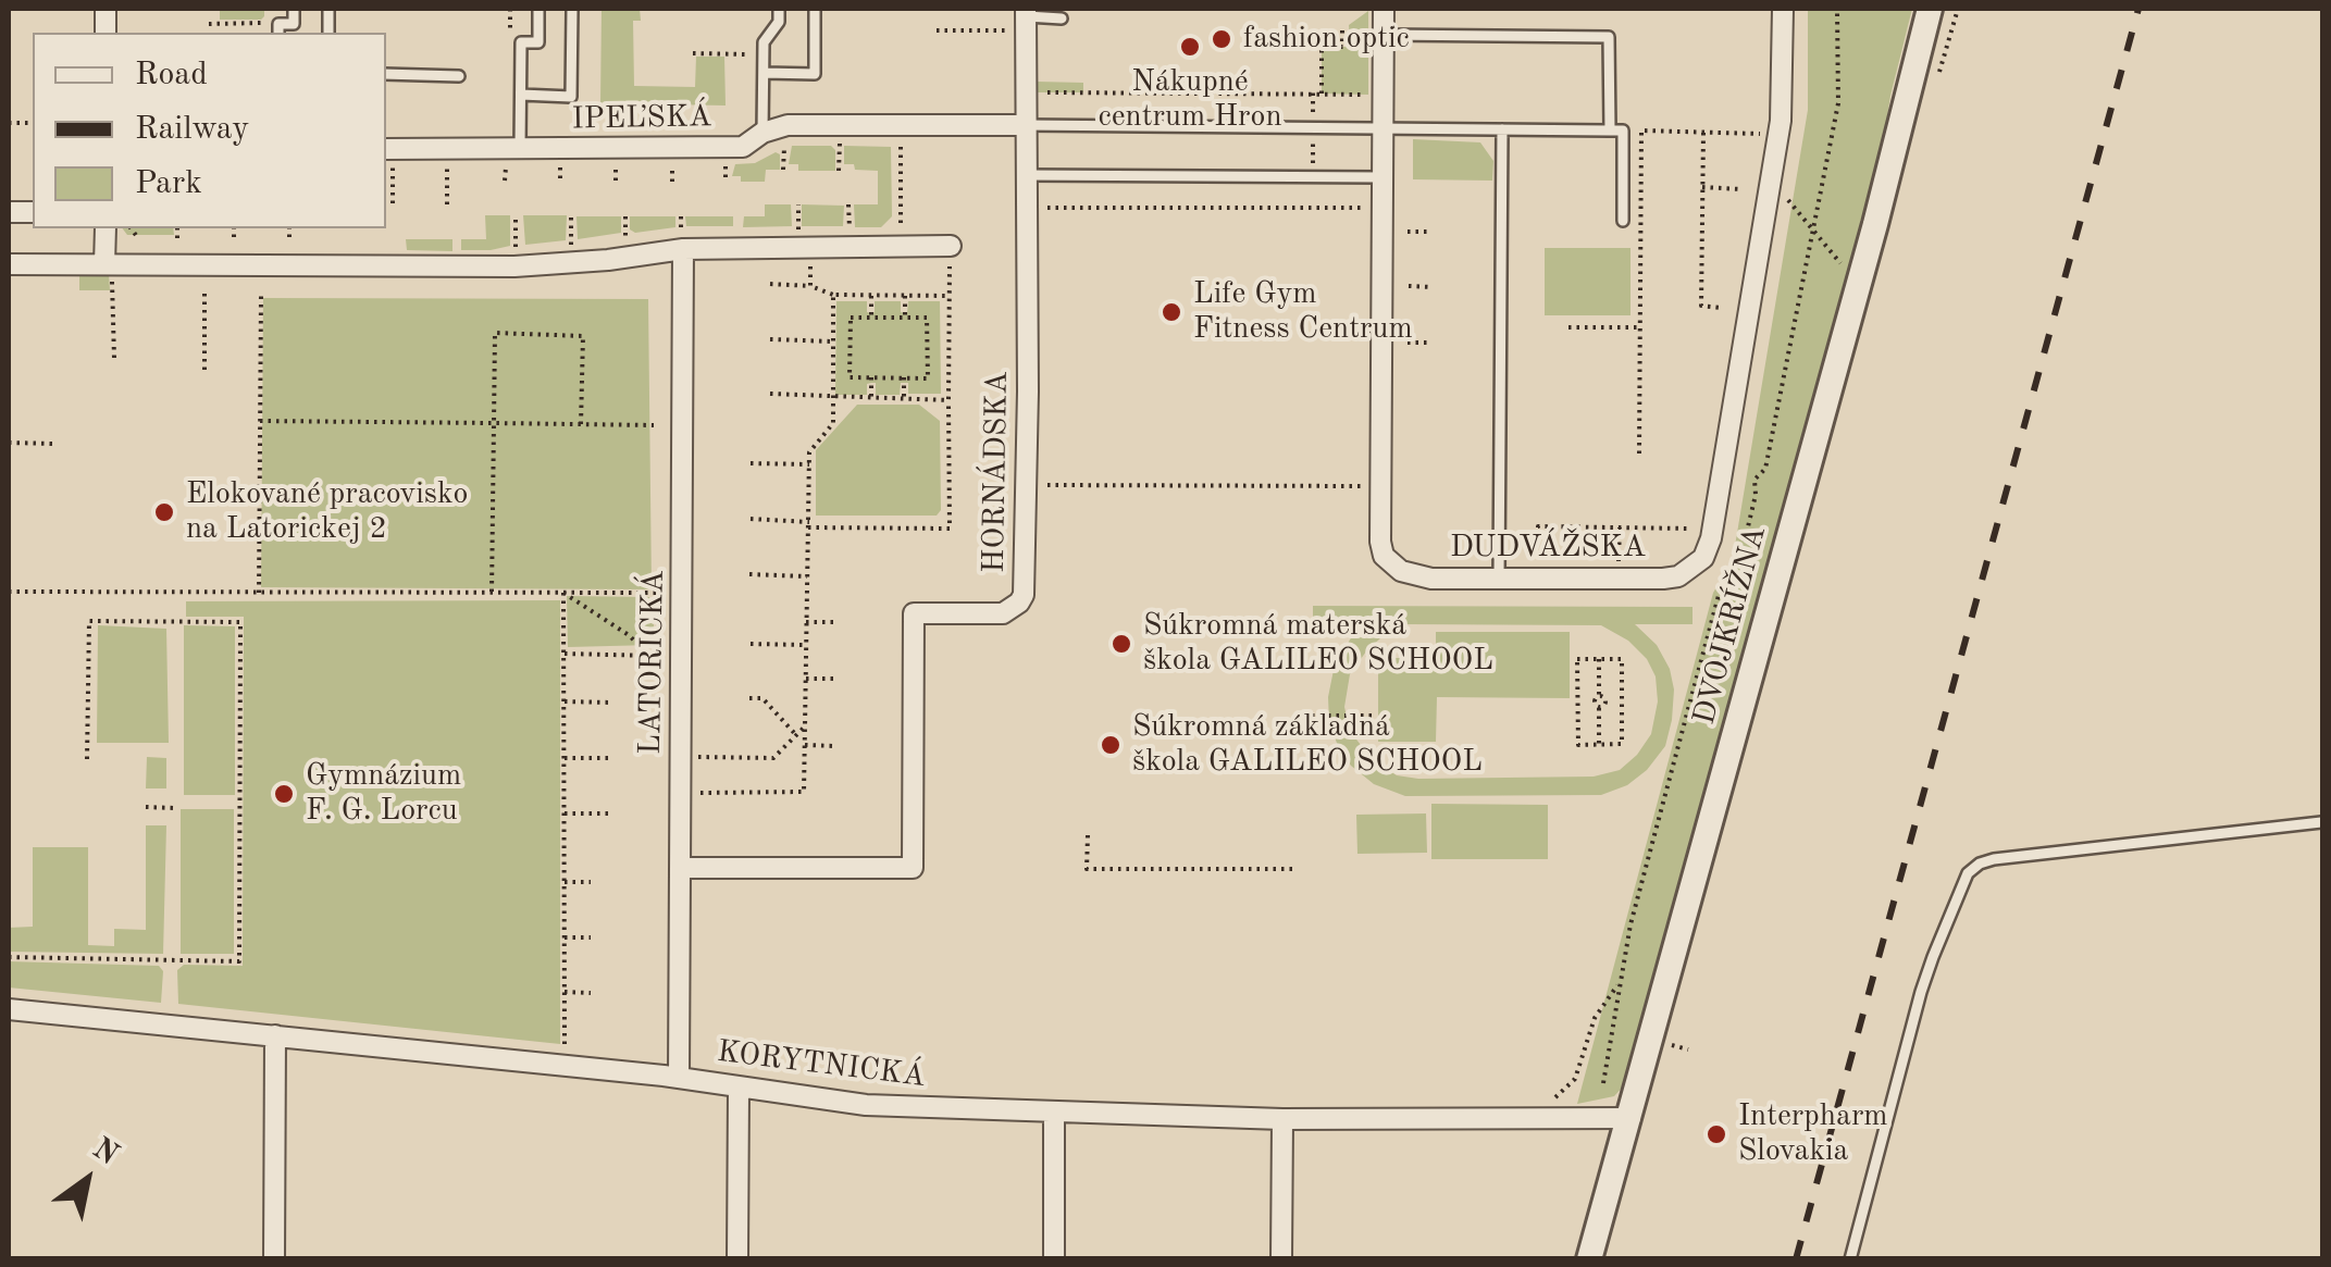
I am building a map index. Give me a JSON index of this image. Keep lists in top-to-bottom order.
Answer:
{
  "streets": {
    "street": [
      "IPEĽSKÁ",
      "HORNÁDSKA",
      "DUDVÁŽSKA",
      "DVOJKRÍŽNA",
      "LATORICKÁ",
      "KORYTNICKÁ"
    ]
  },
  "crossings": [
    ["IPEĽSKÁ", "HORNÁDSKA"],
    ["HORNÁDSKA", "LATORICKÁ"],
    ["DVOJKRÍŽNA", "KORYTNICKÁ"],
    ["LATORICKÁ", "KORYTNICKÁ"]
  ],
  "places": [
    "fashion optic",
    "Nákupné centrum Hron",
    "Life Gym Fitness Centrum",
    "Elokované pracovisko na Latorickej 2",
    "Súkromná materská škola GALILEO SCHOOL",
    "Súkromná základná škola GALILEO SCHOOL",
    "Gymnázium F. G. Lorcu",
    "Interpharm Slovakia"
  ],
  "legend": ["Road", "Railway", "Park"],
  "north": "top right"
}
